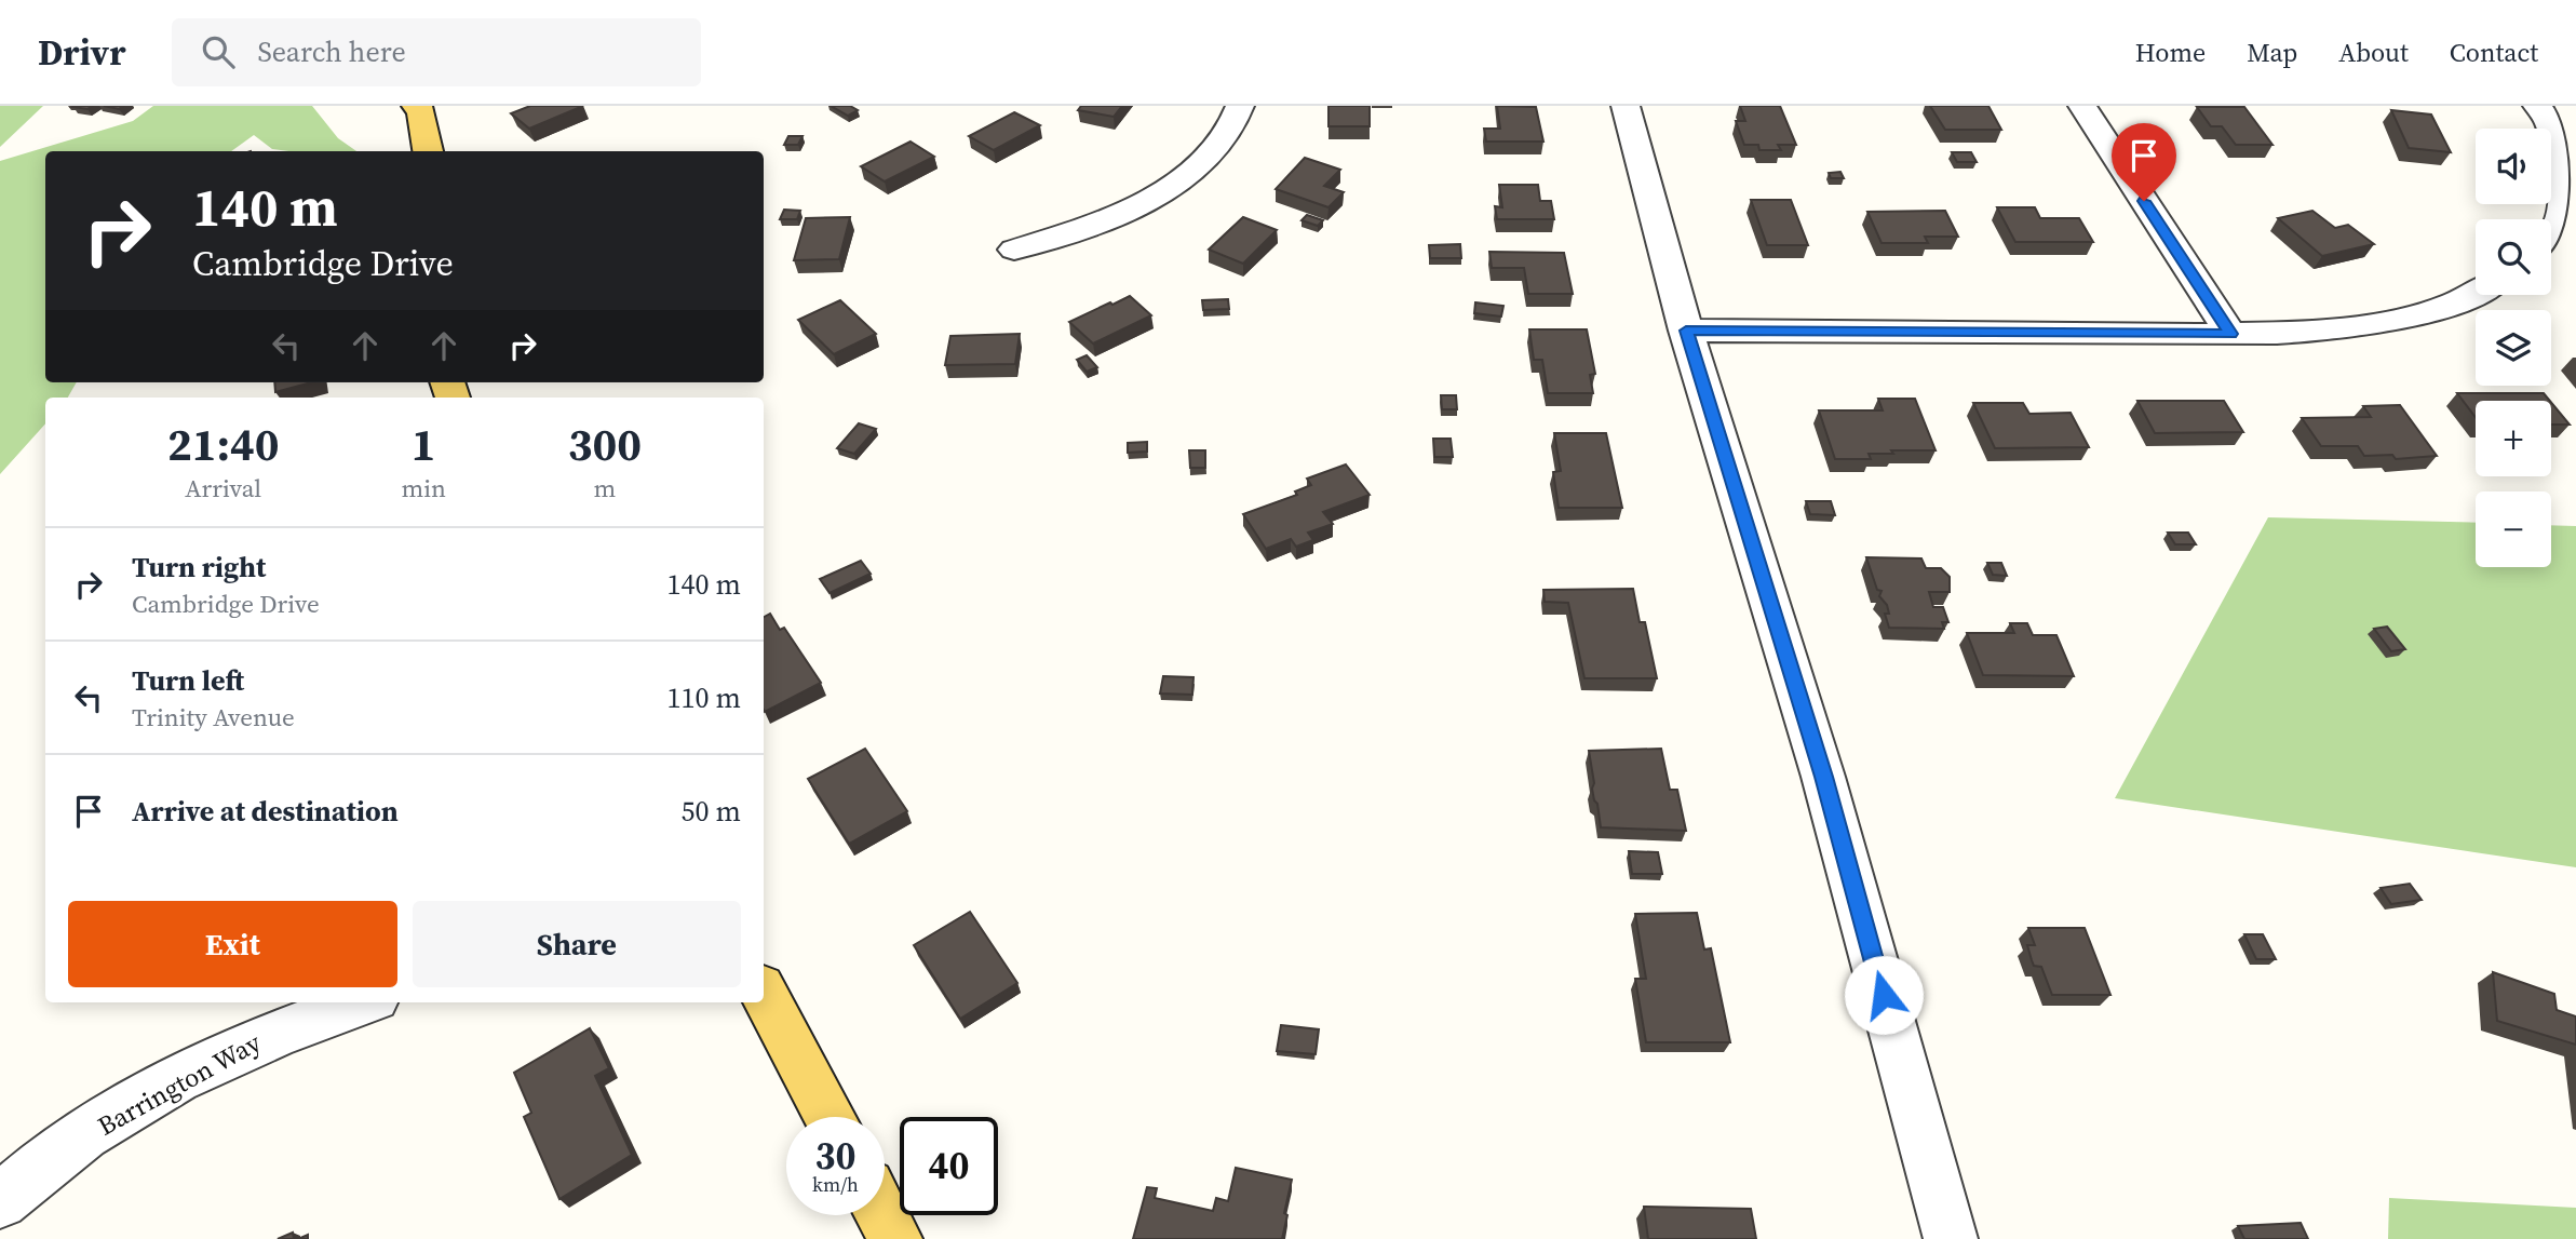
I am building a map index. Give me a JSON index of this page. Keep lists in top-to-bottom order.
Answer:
{
  "streets": {
    "street": ["Barrington Way"]
  },
  "page": {
    "header": "Drivr",
    "search": "Search here",
    "nav": [
      "Home",
      "Map",
      "About",
      "Contact"
    ],
    "map_buttons": ["+", "−"],
    "turn": ["140 m", "Cambridge Drive"],
    "eta": [
      "21:40",
      "Arrival",
      "1",
      "min",
      "300",
      "m"
    ],
    "list": [
      {
        "name": "Turn right",
        "note": "Cambridge Drive",
        "value": "140 m"
      },
      {
        "name": "Turn left",
        "note": "Trinity Avenue",
        "value": "110 m"
      },
      {
        "name": "Arrive at destination",
        "value": "50 m"
      }
    ],
    "buttons": ["Exit", "Share"],
    "speed": "30 km/h",
    "limit": "40"
  }
}
